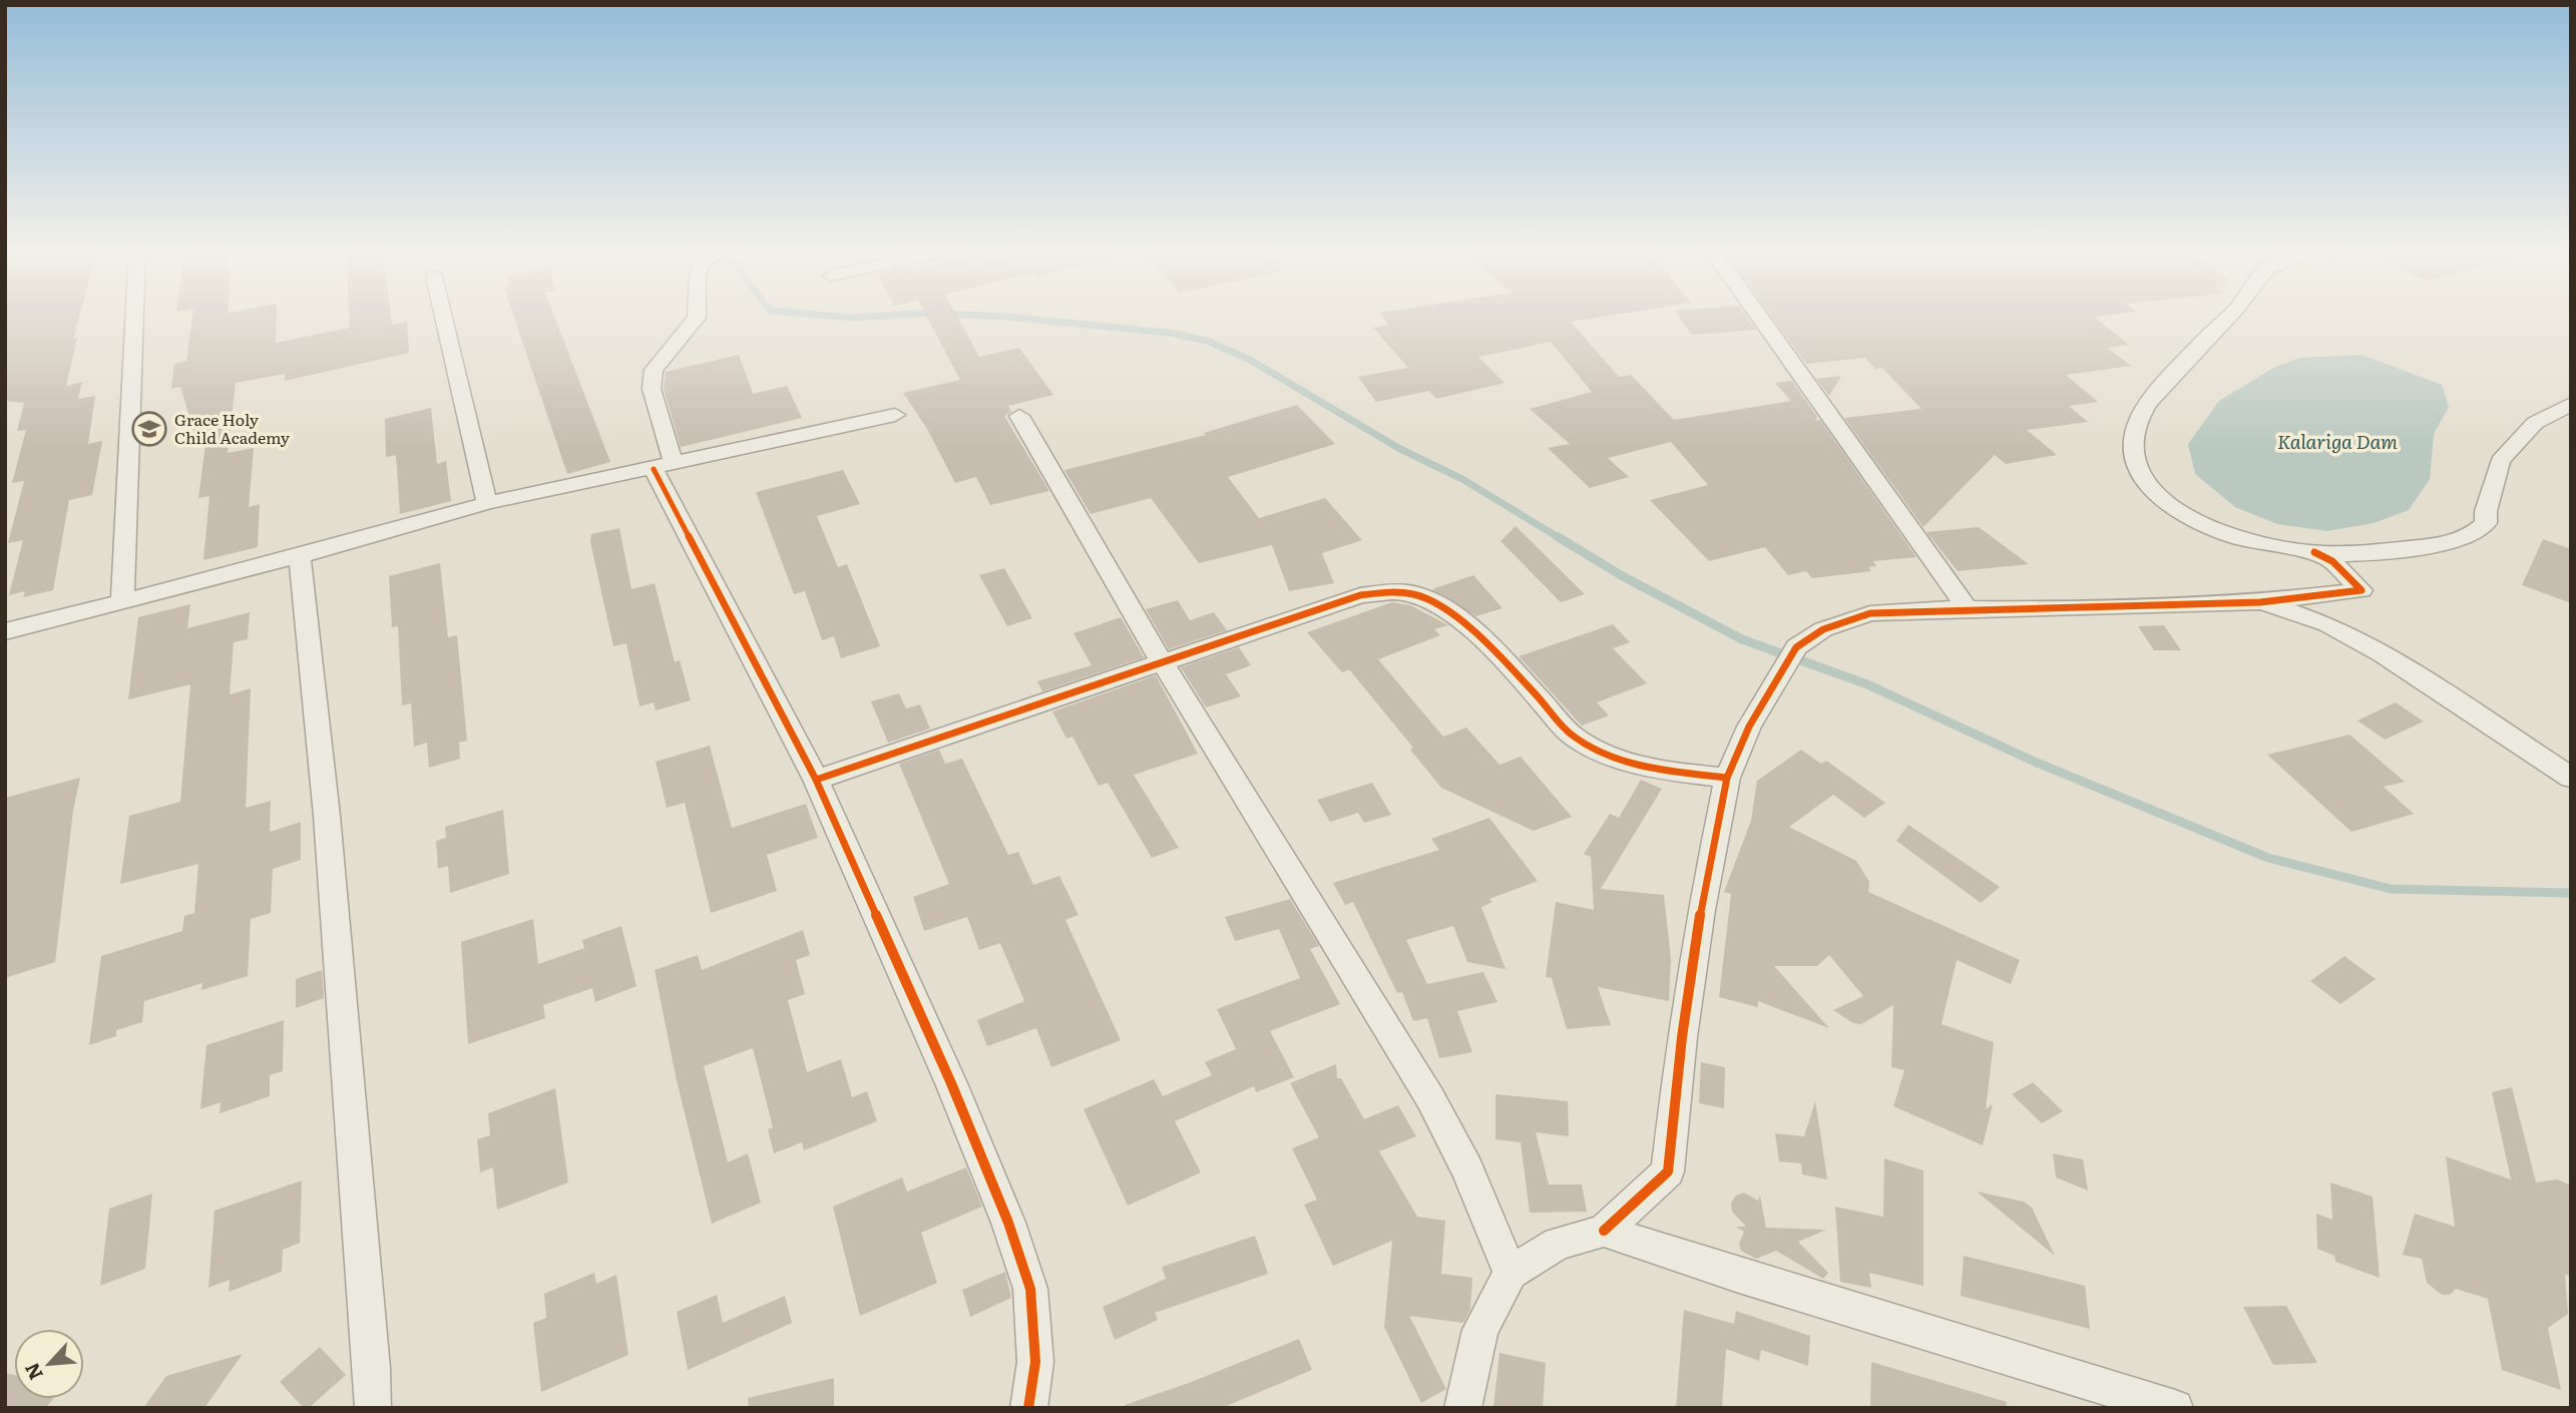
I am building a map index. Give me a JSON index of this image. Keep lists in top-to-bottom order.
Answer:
{
  "water": ["Kalariga Dam"],
  "places": {
    "school or university": ["Grace Holy Child Academy"]
  },
  "north": "bottom left"
}
